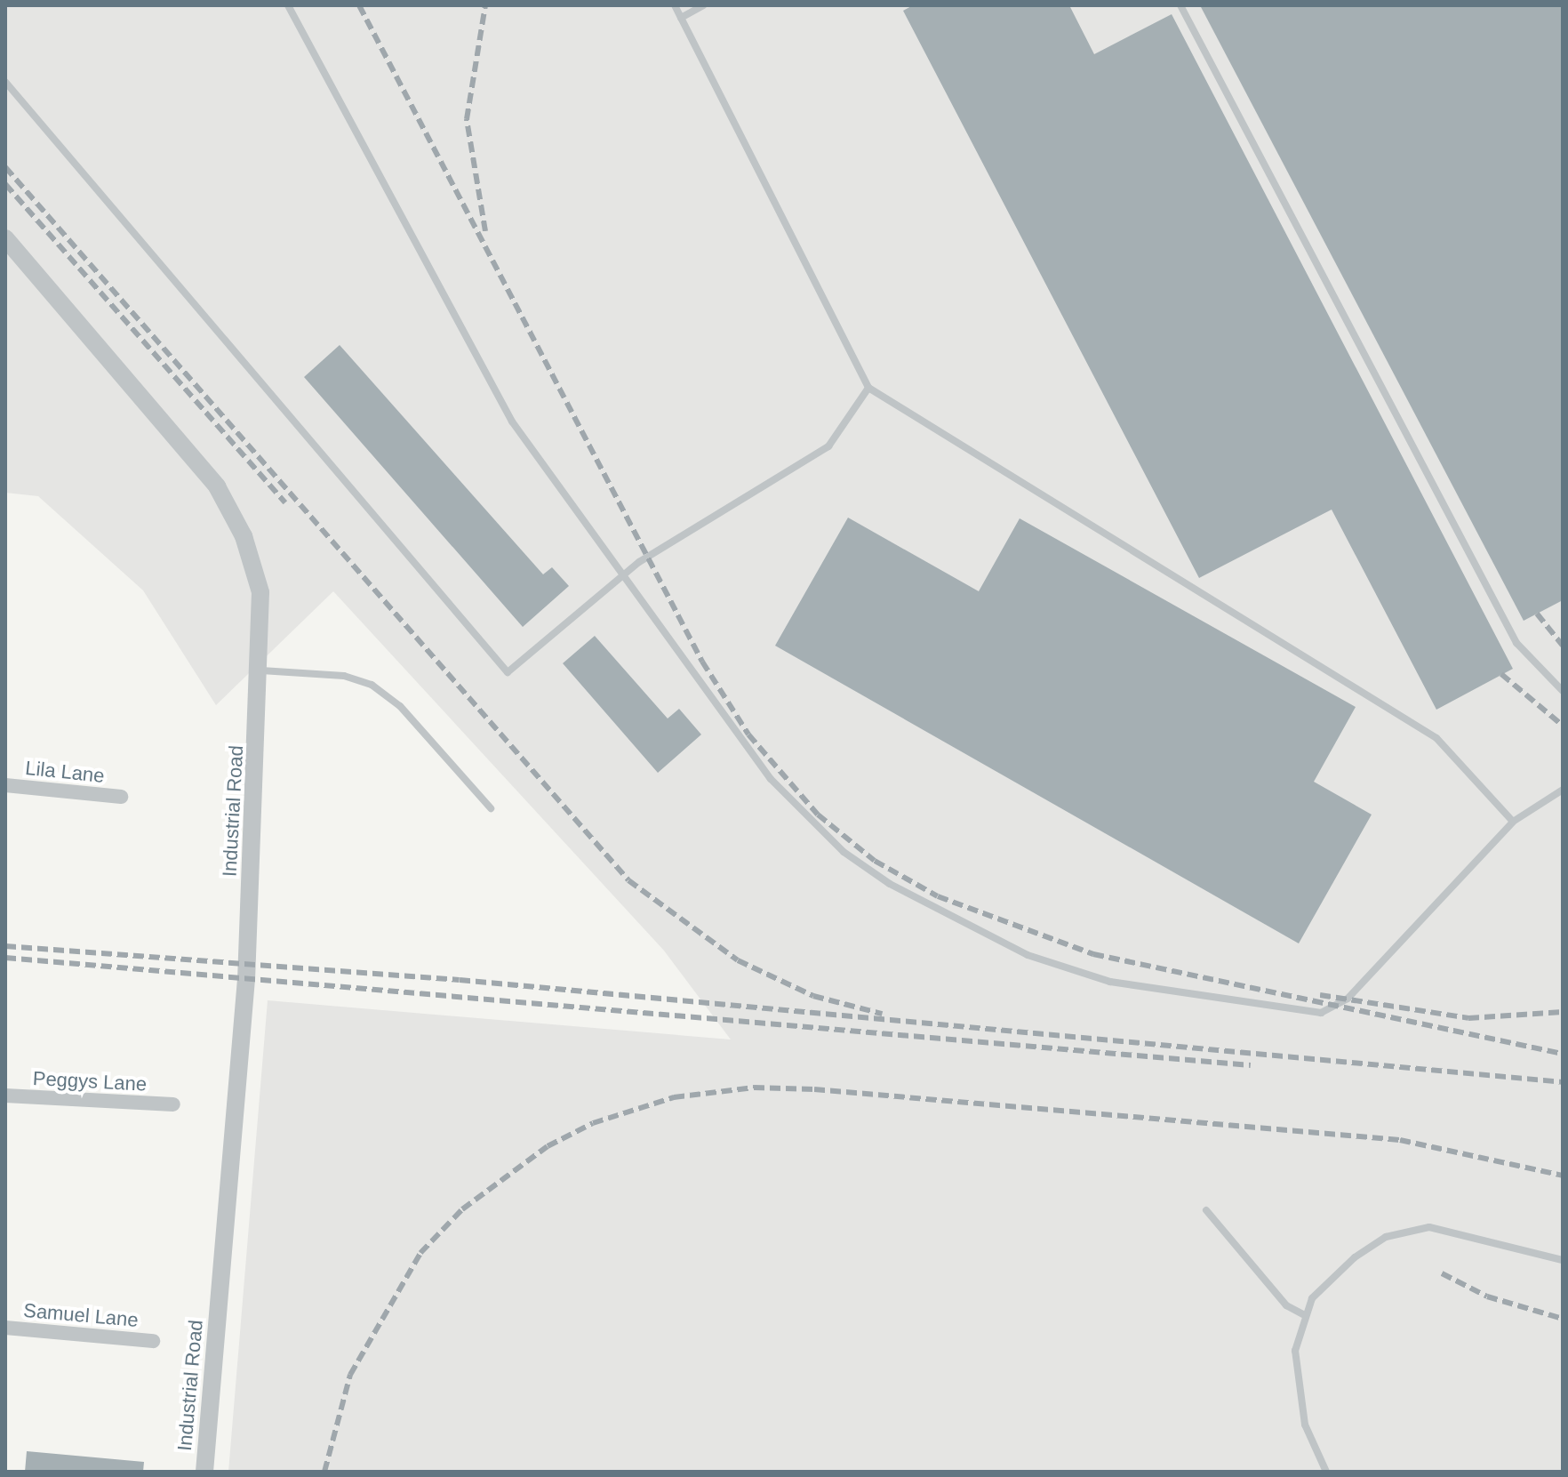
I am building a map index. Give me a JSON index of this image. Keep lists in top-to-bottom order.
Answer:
{
  "streets": {
    "street": [
      "Lila Lane",
      "Industrial Road",
      "Peggys Lane",
      "Samuel Lane"
    ]
  }
}
